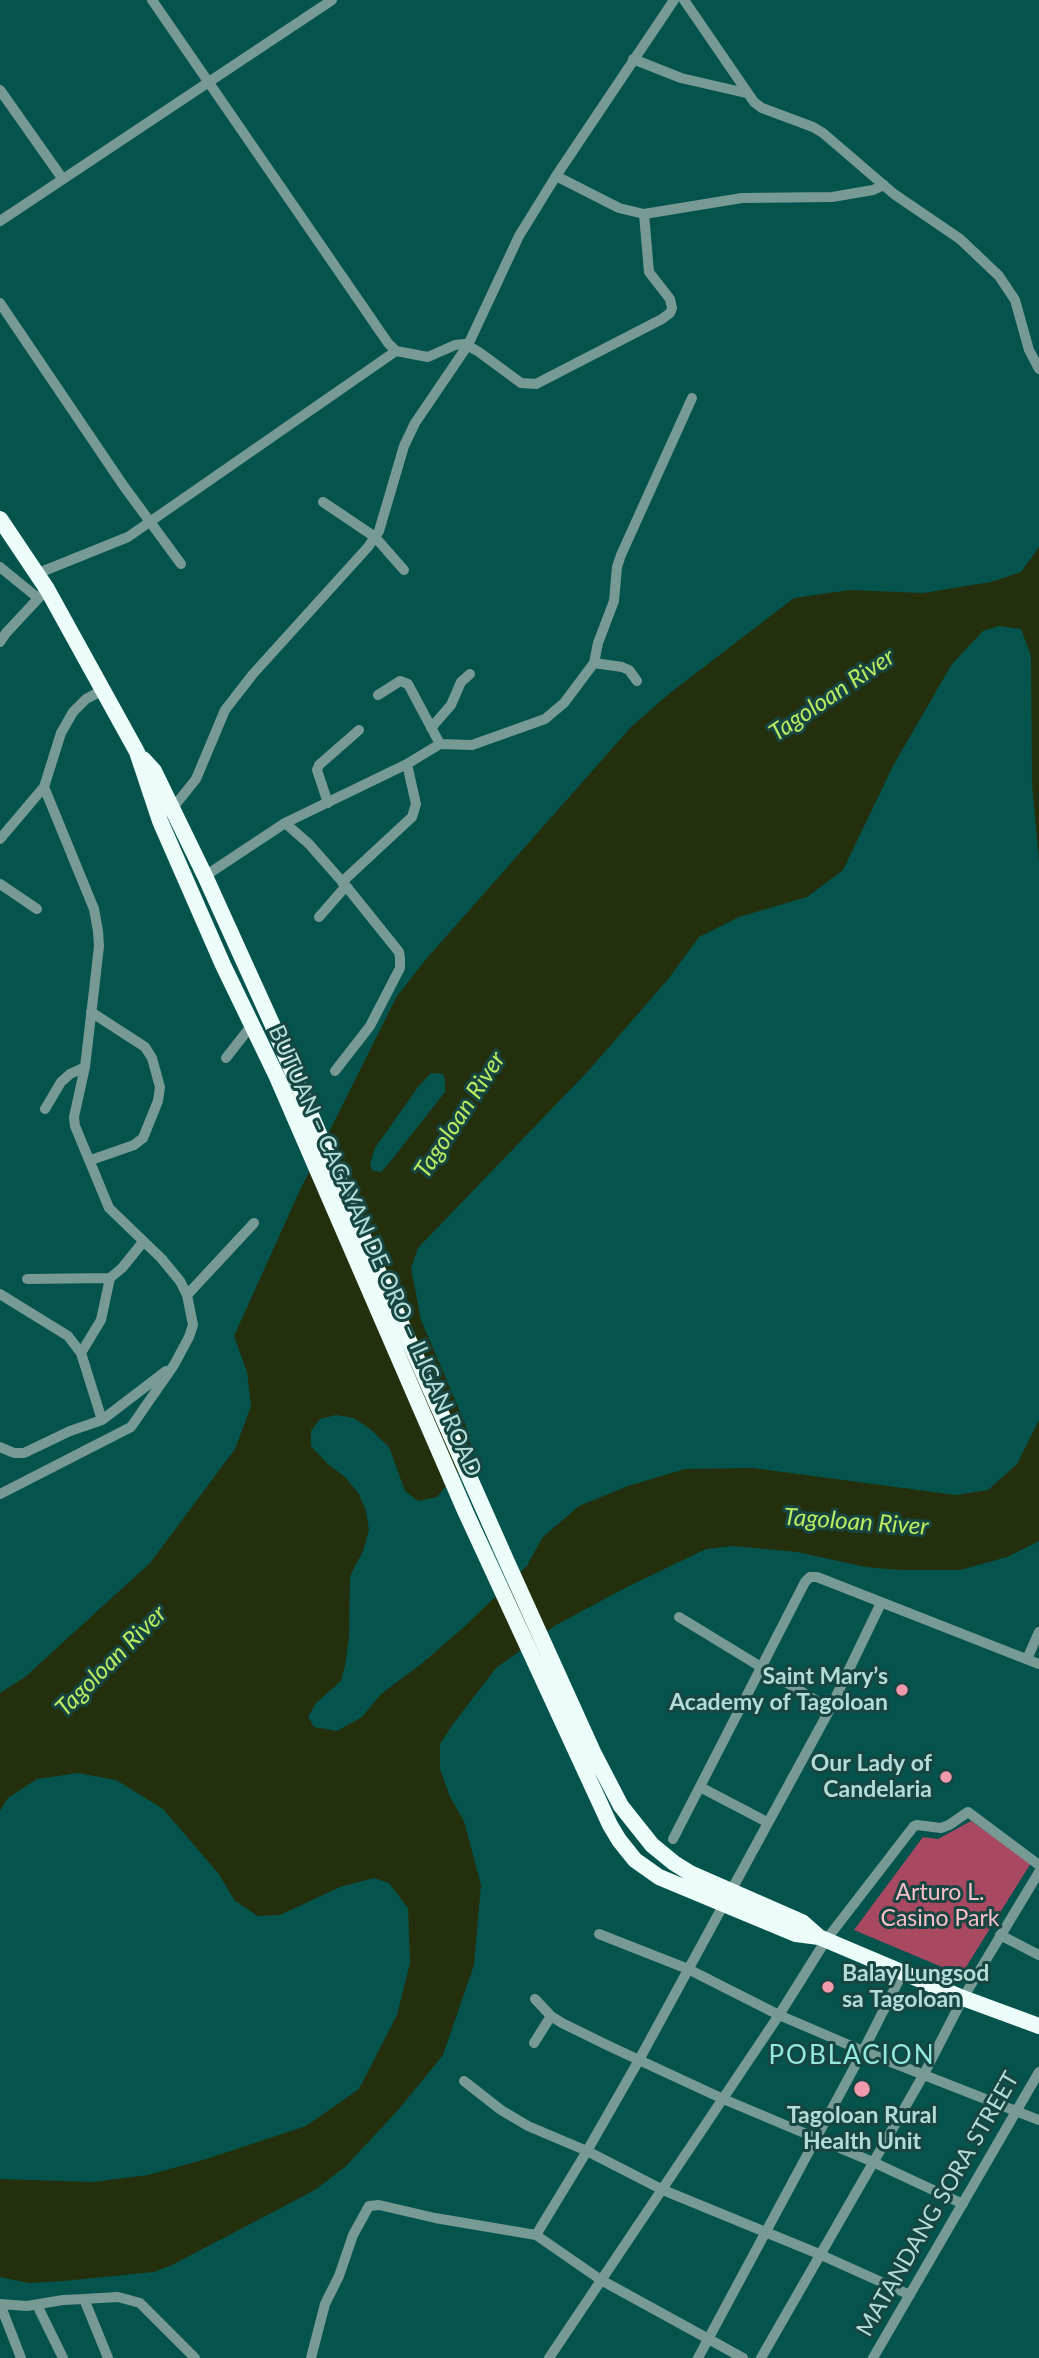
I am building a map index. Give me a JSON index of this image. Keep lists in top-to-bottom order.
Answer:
{
  "streets": {
    "highway": ["BUTUAN – CAGAYAN DE ORO – ILIGAN ROAD"],
    "street": ["MATANDANG SORA STREET"]
  },
  "districts": ["POBLACION"],
  "water": ["Tagoloan River"],
  "parks": ["Arturo L. Casino Park"],
  "places": [
    "Saint Mary’s Academy of Tagoloan",
    "Our Lady of Candelaria",
    "Balay Lungsod sa Tagoloan",
    "Tagoloan Rural Health Unit"
  ]
}
